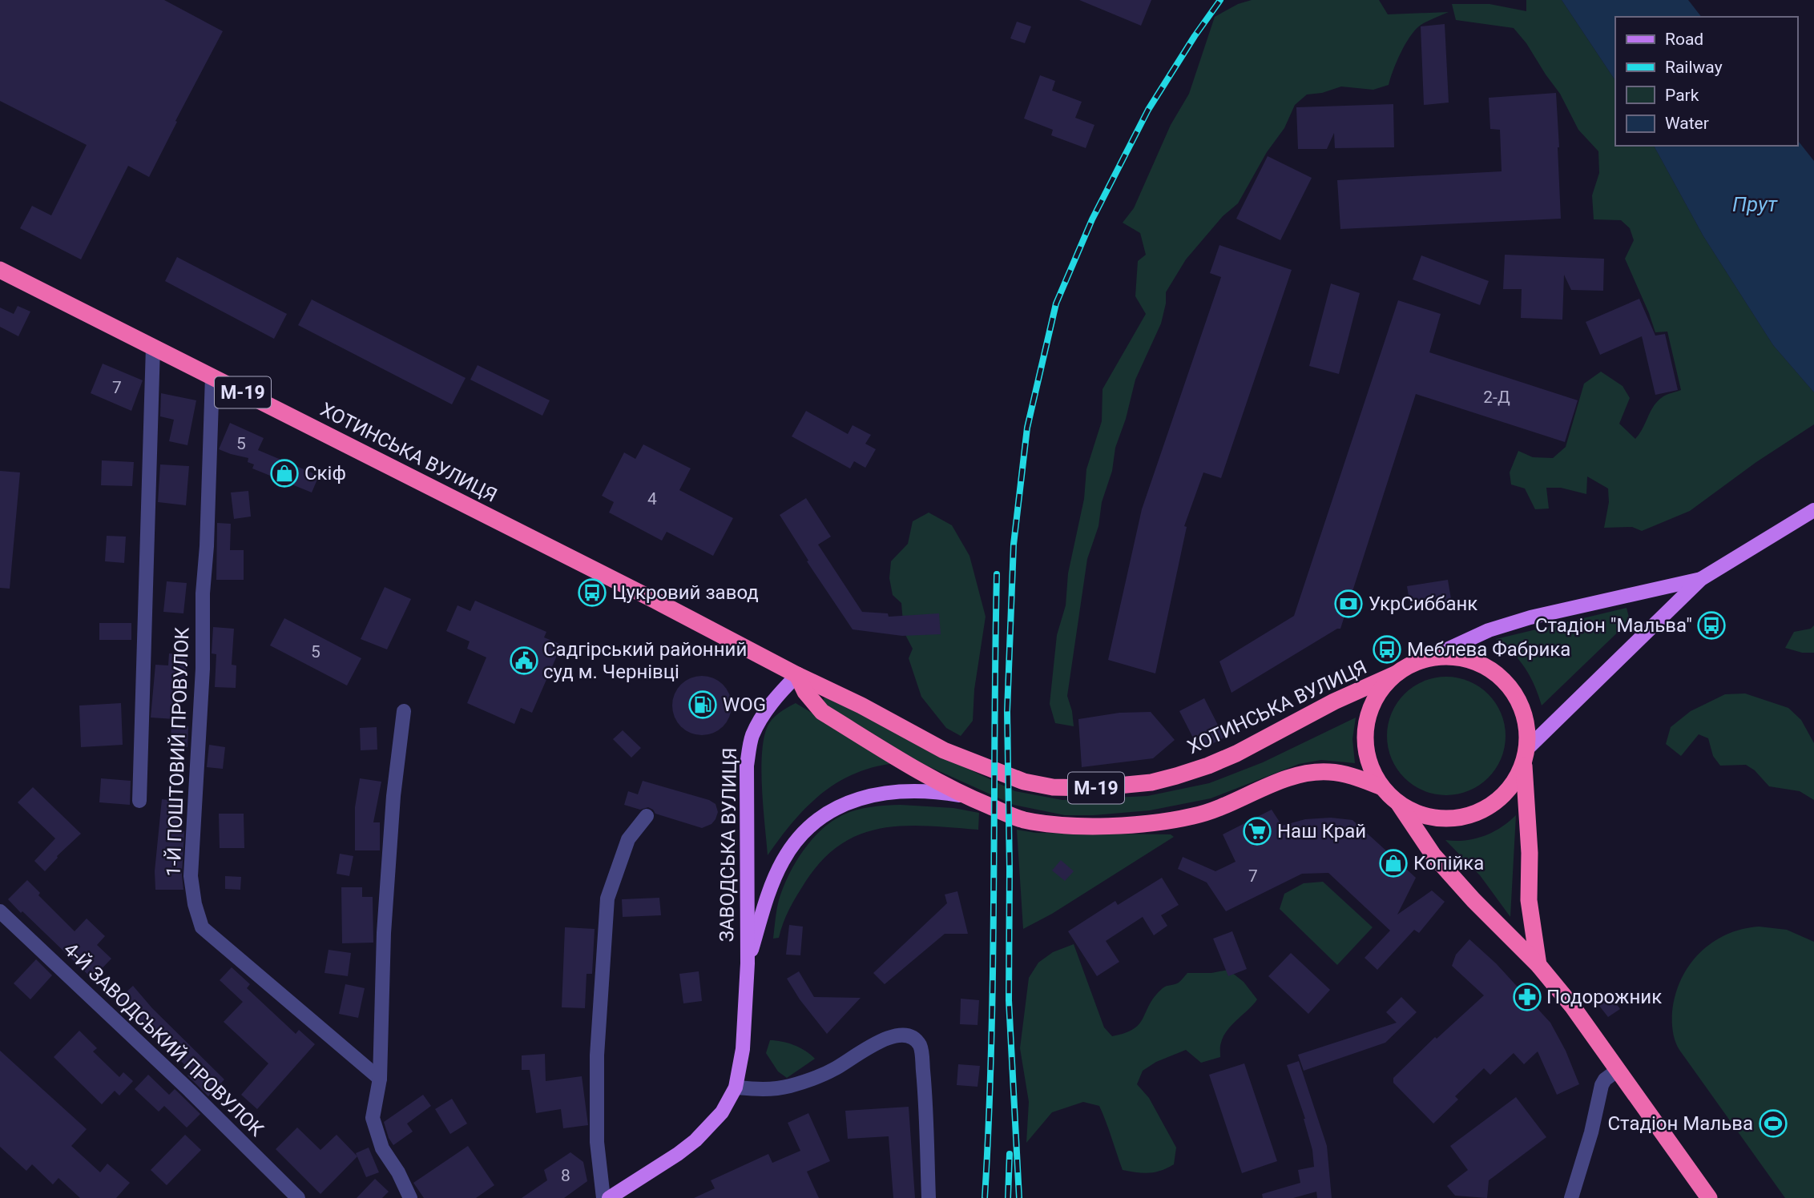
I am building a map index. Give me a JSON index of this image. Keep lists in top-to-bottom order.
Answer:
{
  "streets": {
    "highway": ["М-19", "ХОТИНСЬКА ВУЛИЦЯ", "ЗАВОДСЬКА ВУЛИЦЯ"],
    "street": ["1-Й ПОШТОВИЙ ПРОВУЛОК", "4-Й ЗАВОДСЬКИЙ ПРОВУЛОК"]
  },
  "crossings": [
    ["М-19", "ХОТИНСЬКА ВУЛИЦЯ"],
    ["М-19", "ЗАВОДСЬКА ВУЛИЦЯ"],
    ["ХОТИНСЬКА ВУЛИЦЯ", "1-Й ПОШТОВИЙ ПРОВУЛОК"],
    ["ХОТИНСЬКА ВУЛИЦЯ", "ЗАВОДСЬКА ВУЛИЦЯ"]
  ],
  "water": ["Прут"],
  "places": {
    "shop": ["Скіф", "Копійка"],
    "bus stop": ["Цукровий завод", "Стадіон \"Мальва\"", "Меблева Фабрика"],
    "bank": ["УкрСиббанк"],
    "public building": ["Садгірський районний суд м. Чернівці"],
    "fuel station": ["WOG"],
    "supermarket": ["Наш Край"],
    "pharmacy": ["Подорожник"],
    "sports": ["Стадіон Мальва"]
  },
  "house_numbers": [
    "7",
    "2-Д",
    "5",
    "4",
    "5",
    "7",
    "8"
  ],
  "legend": [
    "Road",
    "Railway",
    "Park",
    "Water"
  ]
}
